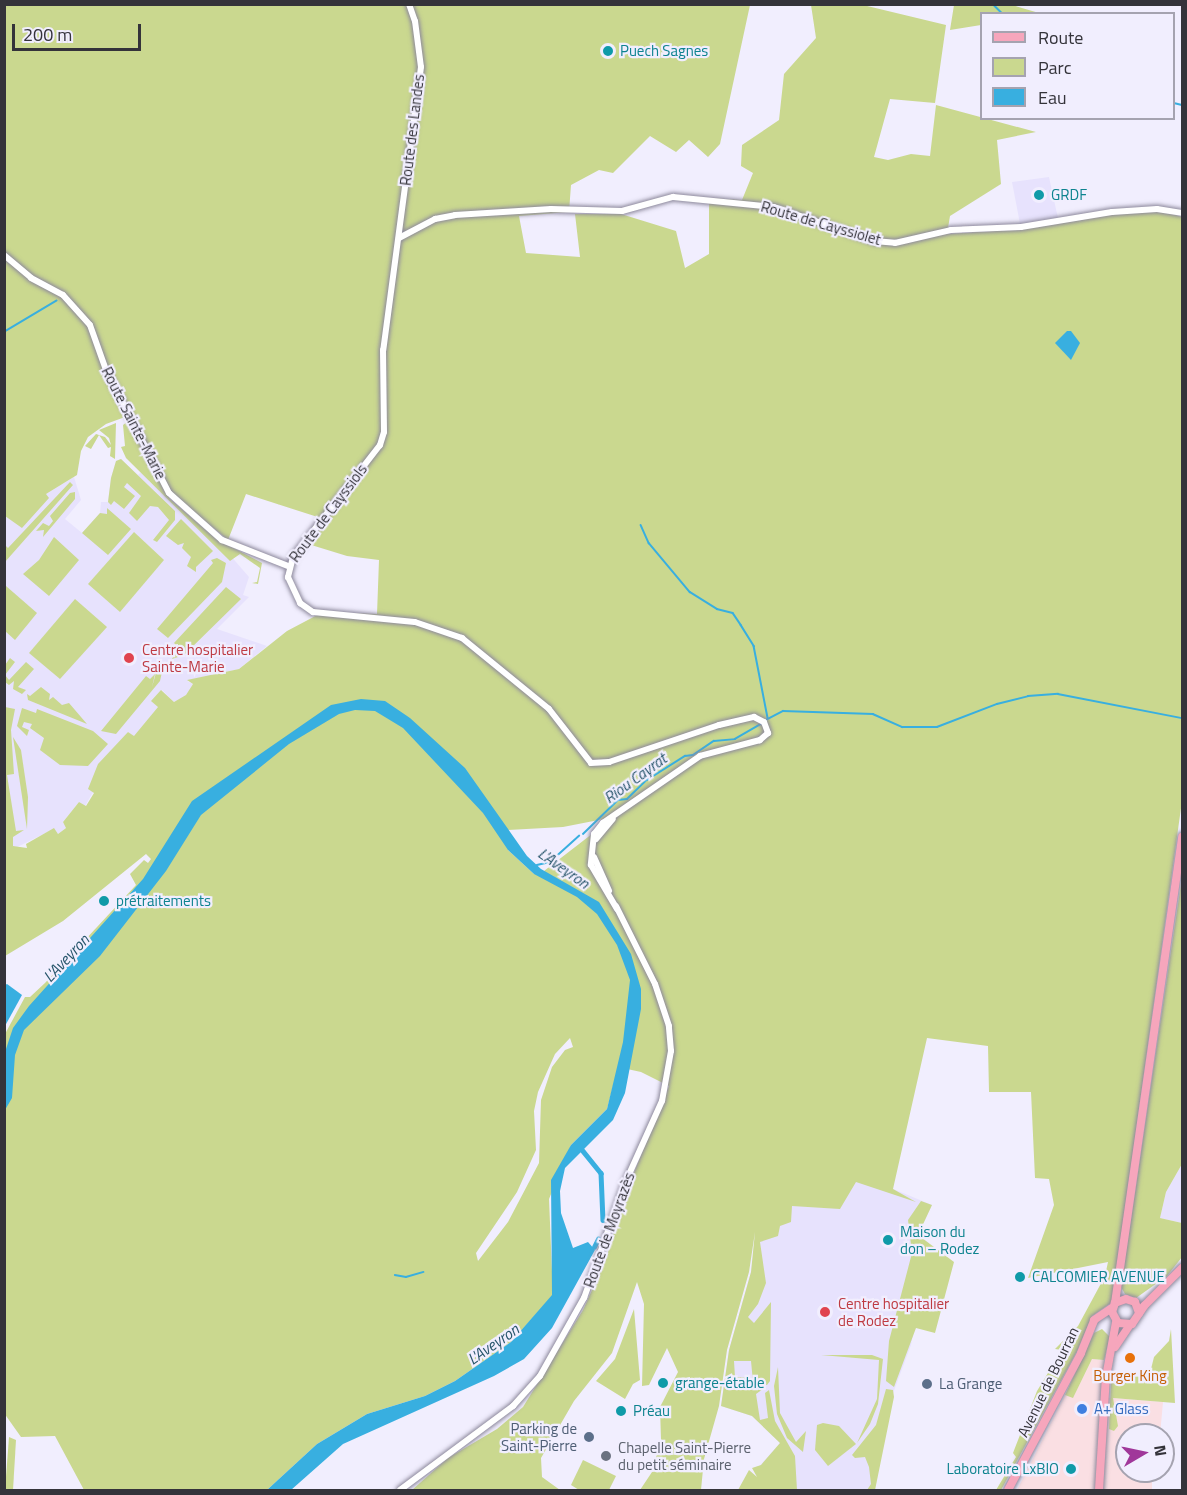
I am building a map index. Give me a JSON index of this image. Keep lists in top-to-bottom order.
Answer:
{
  "streets": {
    "main road": ["Avenue de Bourran"],
    "street": [
      "Route des Landes",
      "Route de Cayssiolet",
      "Route Sainte-Marie",
      "Route de Cayssiols",
      "Route de Moyrazès"
    ]
  },
  "crossings": [
    ["Route des Landes", "Route de Cayssiols"],
    ["Route de Cayssiolet", "Route de Cayssiols"],
    ["Route Sainte-Marie", "Route de Cayssiols"],
    ["Route de Cayssiols", "Route de Moyrazès"]
  ],
  "water": ["Riou Cayrat", "L'Aveyron"],
  "places": [
    "Puech Sagnes",
    "GRDF",
    "Centre hospitalier Sainte-Marie",
    "prétraitements",
    "Maison du don – Rodez",
    "CALCOMIER AVENUE",
    "Centre hospitalier de Rodez",
    "Burger King",
    "grange-étable",
    "La Grange",
    "A+ Glass",
    "Préau",
    "Parking de Saint-Pierre",
    "Chapelle Saint-Pierre du petit séminaire",
    "Laboratoire LxBIO"
  ],
  "legend": ["Route", "Parc", "Eau"],
  "scale_bar": "200 m",
  "north": "right"
}
